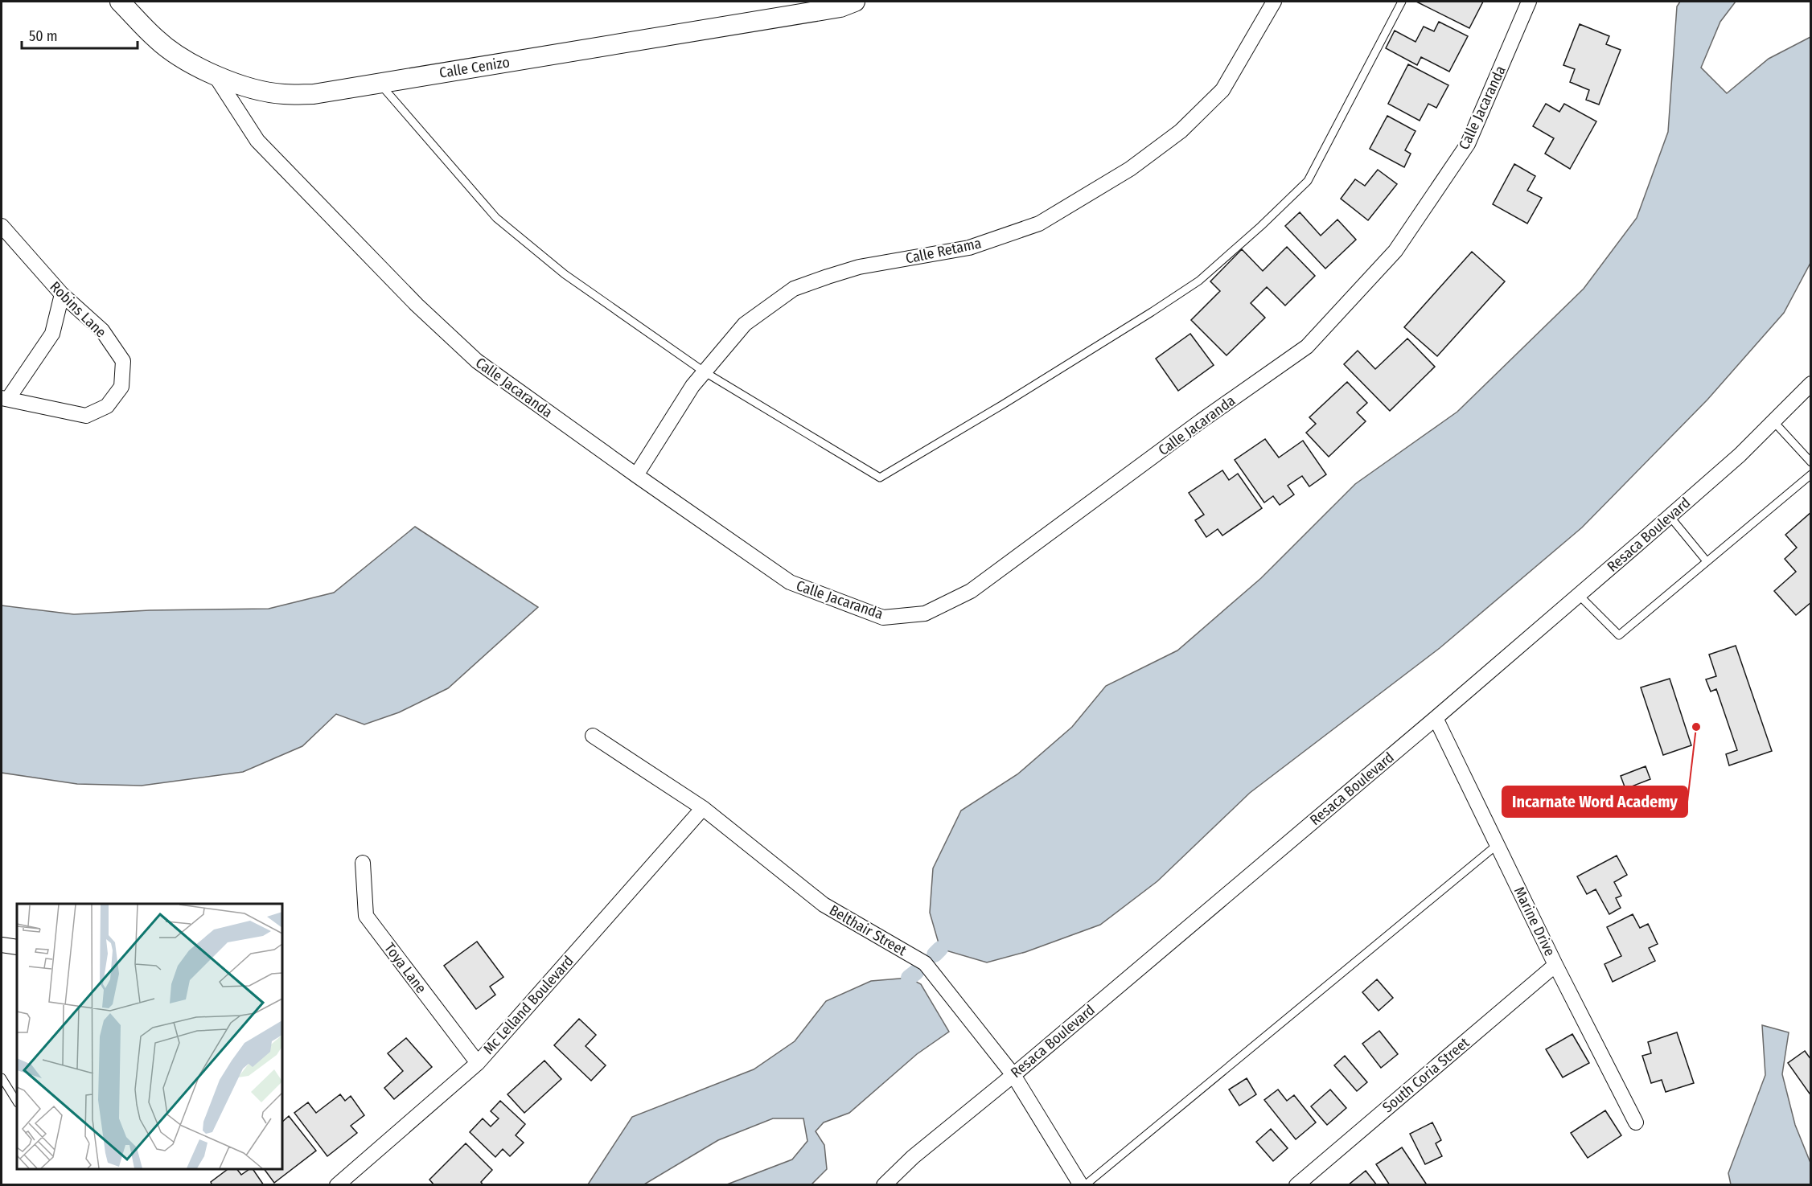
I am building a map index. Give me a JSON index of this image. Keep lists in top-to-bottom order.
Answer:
{
  "streets": {
    "street": [
      "Calle Cenizo",
      "Calle Jacaranda",
      "Calle Retama",
      "Robins Lane",
      "Resaca Boulevard",
      "Marine Drive",
      "Belthair Street",
      "Toya Lane",
      "Mc Lelland Boulevard",
      "South Coria Street"
    ]
  },
  "crossings": [
    ["Calle Cenizo", "Calle Jacaranda"],
    ["Calle Jacaranda", "Calle Retama"],
    ["Resaca Boulevard", "Marine Drive"],
    ["Resaca Boulevard", "Belthair Street"],
    ["Marine Drive", "South Coria Street"],
    ["Belthair Street", "Mc Lelland Boulevard"],
    ["Toya Lane", "Mc Lelland Boulevard"]
  ],
  "places": ["Incarnate Word Academy"],
  "scale_bar": "50 m"
}
